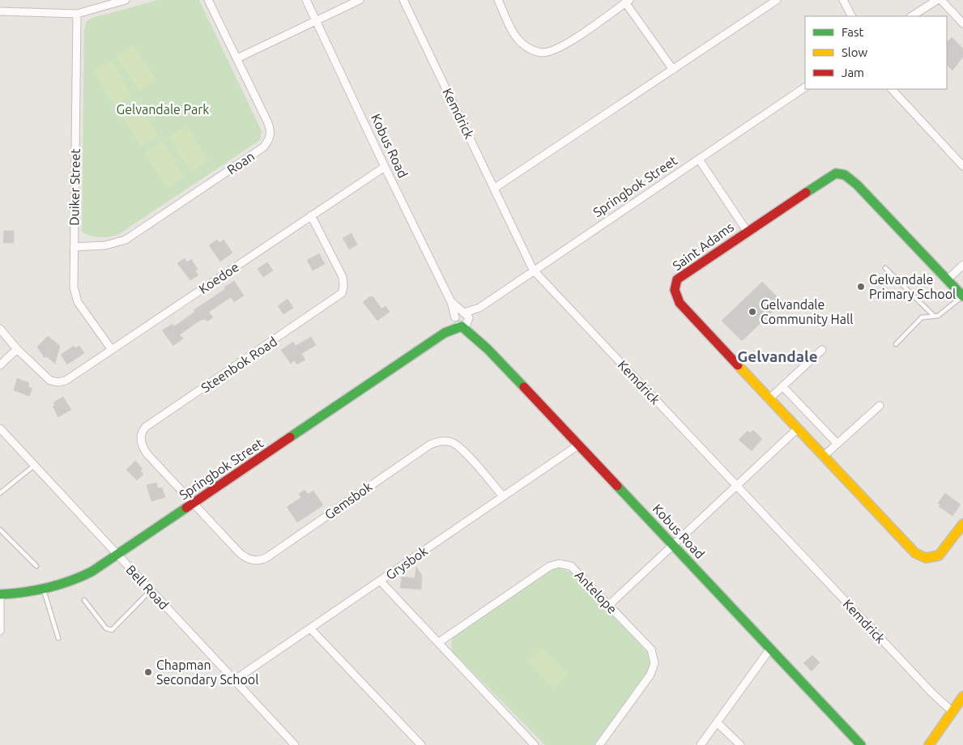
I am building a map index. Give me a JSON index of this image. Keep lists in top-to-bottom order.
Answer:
{
  "streets": {
    "street": [
      "Kemdrick",
      "Kobus Road",
      "Roan",
      "Springbok Street",
      "Duiker Street",
      "Saint Adams",
      "Koedoe",
      "Steenbok Road",
      "Gemsbok",
      "Grysbok",
      "Bell Road",
      "Antelope"
    ]
  },
  "crossings": [
    ["Kemdrick", "Springbok Street"],
    ["Kobus Road", "Springbok Street"],
    ["Kobus Road", "Koedoe"],
    ["Kobus Road", "Grysbok"],
    ["Roan", "Duiker Street"],
    ["Springbok Street", "Steenbok Road"],
    ["Springbok Street", "Gemsbok"],
    ["Springbok Street", "Bell Road"],
    ["Duiker Street", "Koedoe"],
    ["Koedoe", "Steenbok Road"],
    ["Steenbok Road", "Gemsbok"],
    ["Gemsbok", "Grysbok"],
    ["Grysbok", "Bell Road"]
  ],
  "districts": ["Gelvandale"],
  "parks": ["Gelvandale Park"],
  "places": ["Gelvandale Primary School", "Gelvandale Community Hall", "Chapman Secondary School"],
  "legend": ["Fast", "Slow", "Jam"]
}
